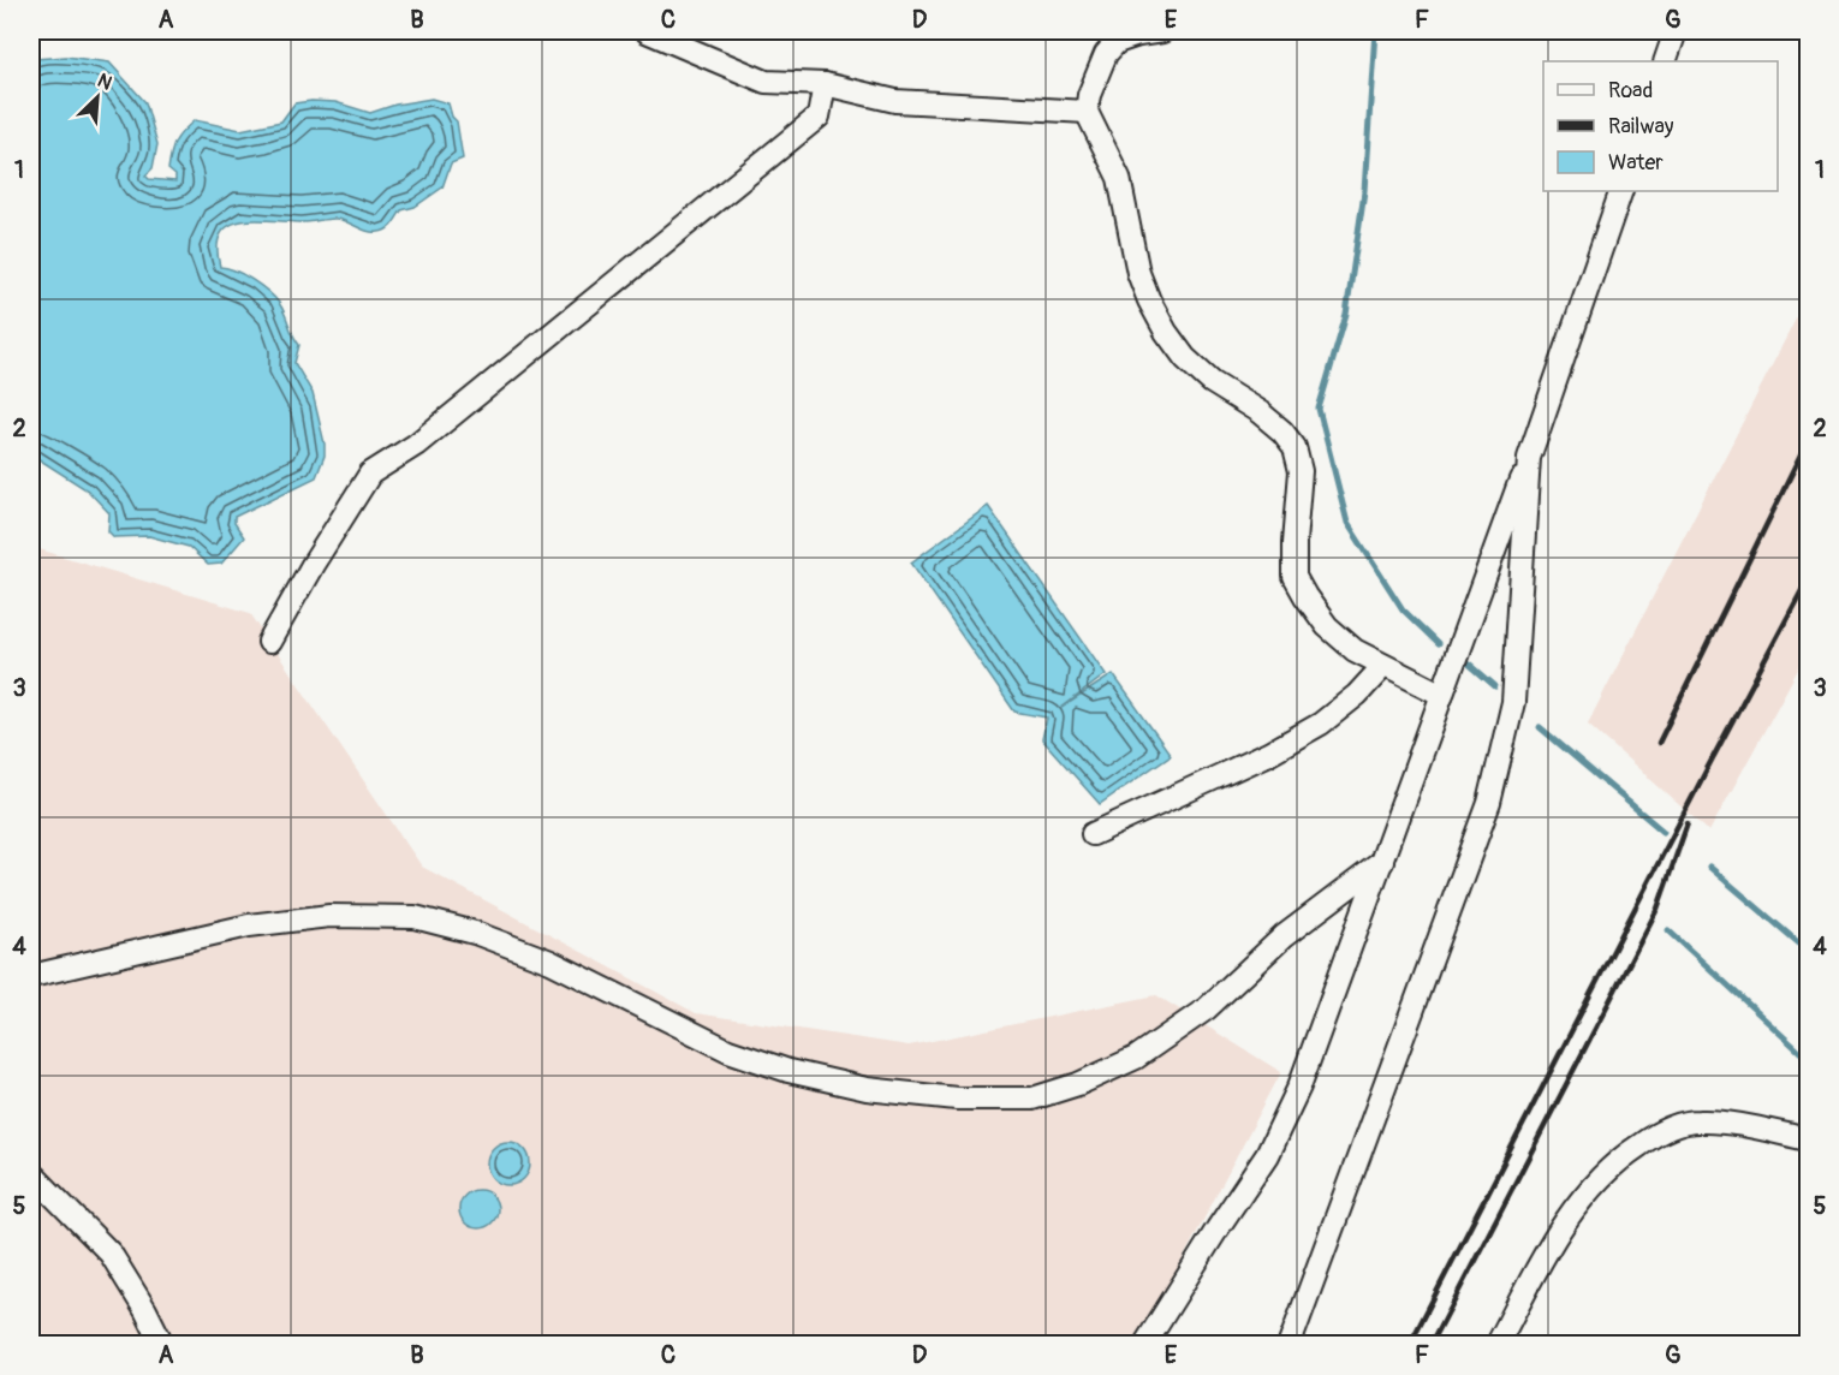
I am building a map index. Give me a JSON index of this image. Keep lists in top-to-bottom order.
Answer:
{
  "legend": ["Road", "Railway", "Water"],
  "north": "top right",
  "grid": {
    "columns": [
      "A",
      "B",
      "C",
      "D",
      "E",
      "F",
      "G"
    ],
    "rows": [
      "1",
      "2",
      "3",
      "4",
      "5"
    ]
  }
}
